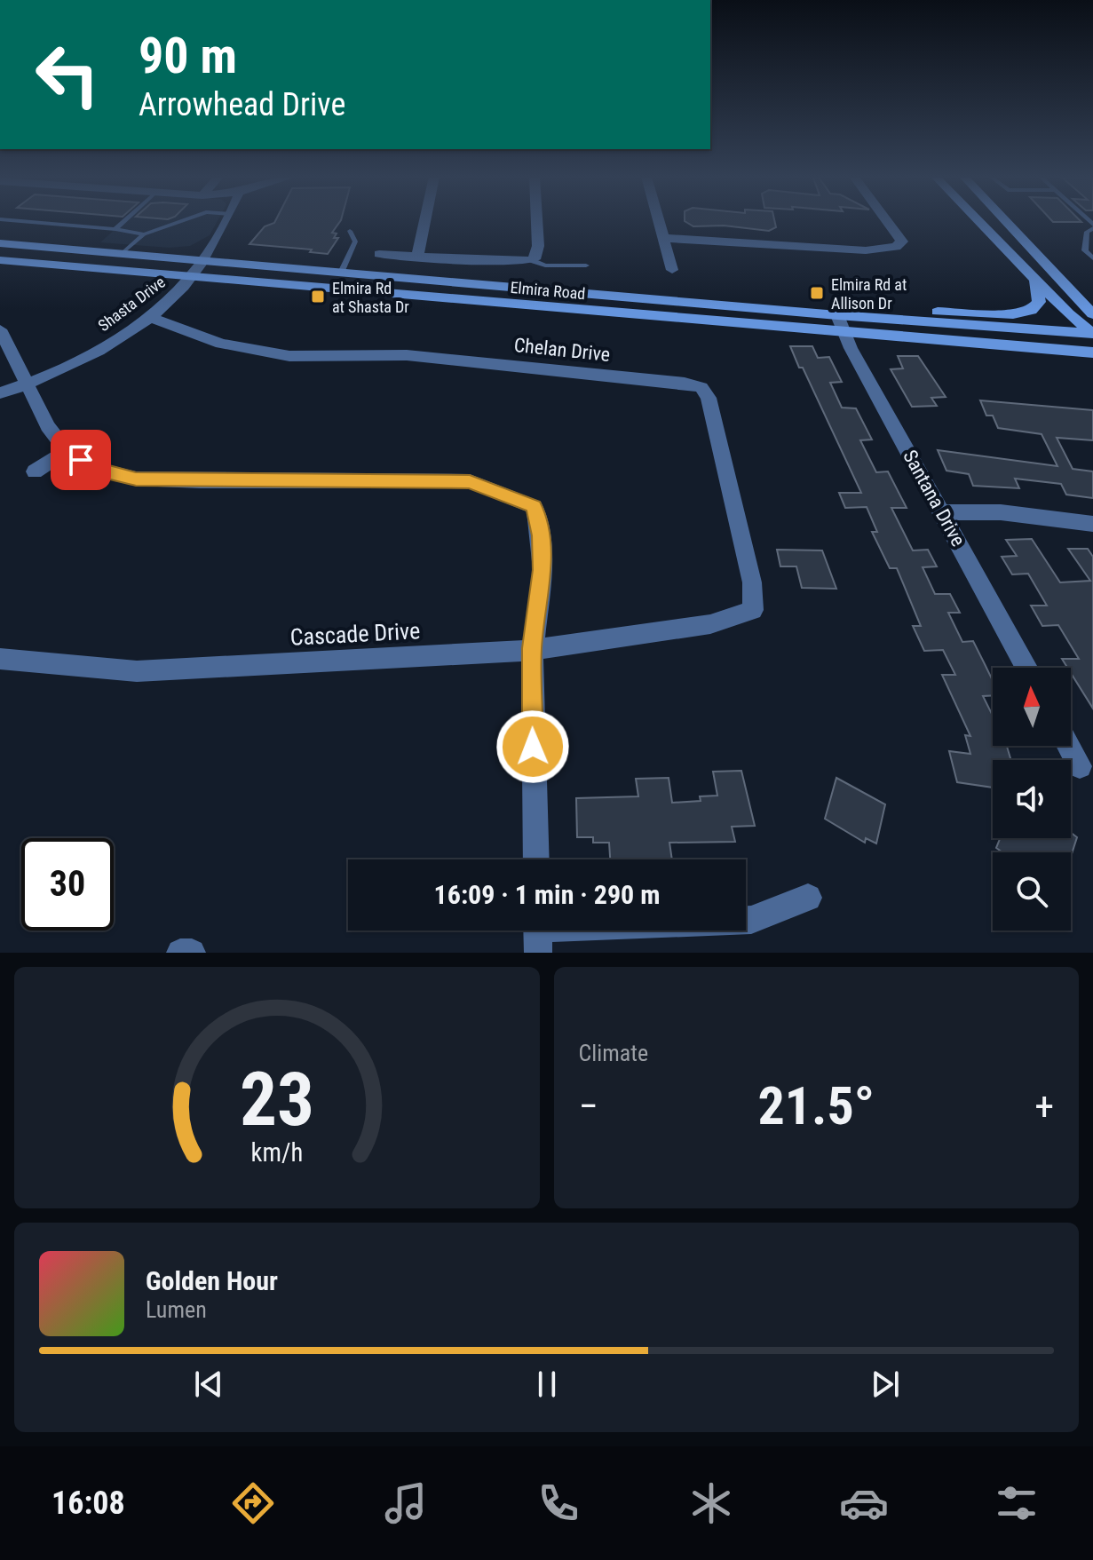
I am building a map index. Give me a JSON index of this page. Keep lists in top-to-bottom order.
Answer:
{
  "streets": {
    "main road": ["Elmira Road"],
    "street": [
      "Shasta Drive",
      "Chelan Drive",
      "Santana Drive",
      "Cascade Drive"
    ]
  },
  "crossings": [
    ["Elmira Road", "Shasta Drive"],
    ["Elmira Road", "Santana Drive"],
    ["Shasta Drive", "Chelan Drive"],
    ["Chelan Drive", "Cascade Drive"]
  ],
  "places": {
    "transit": ["Elmira Rd at Allison Dr", "Elmira Rd at Shasta Dr"]
  },
  "north": "top",
  "page": {
    "turn": ["90 m", "Arrowhead Drive"],
    "limit": "30",
    "trip": "16:09 · 1 min · 290 m",
    "tile": "Climate",
    "heat": ["−", "21.5°", "+"],
    "song": ["Golden Hour", "Lumen"],
    "tabs": "16:08",
    "gauge": ["23", "km/h"]
  }
}
